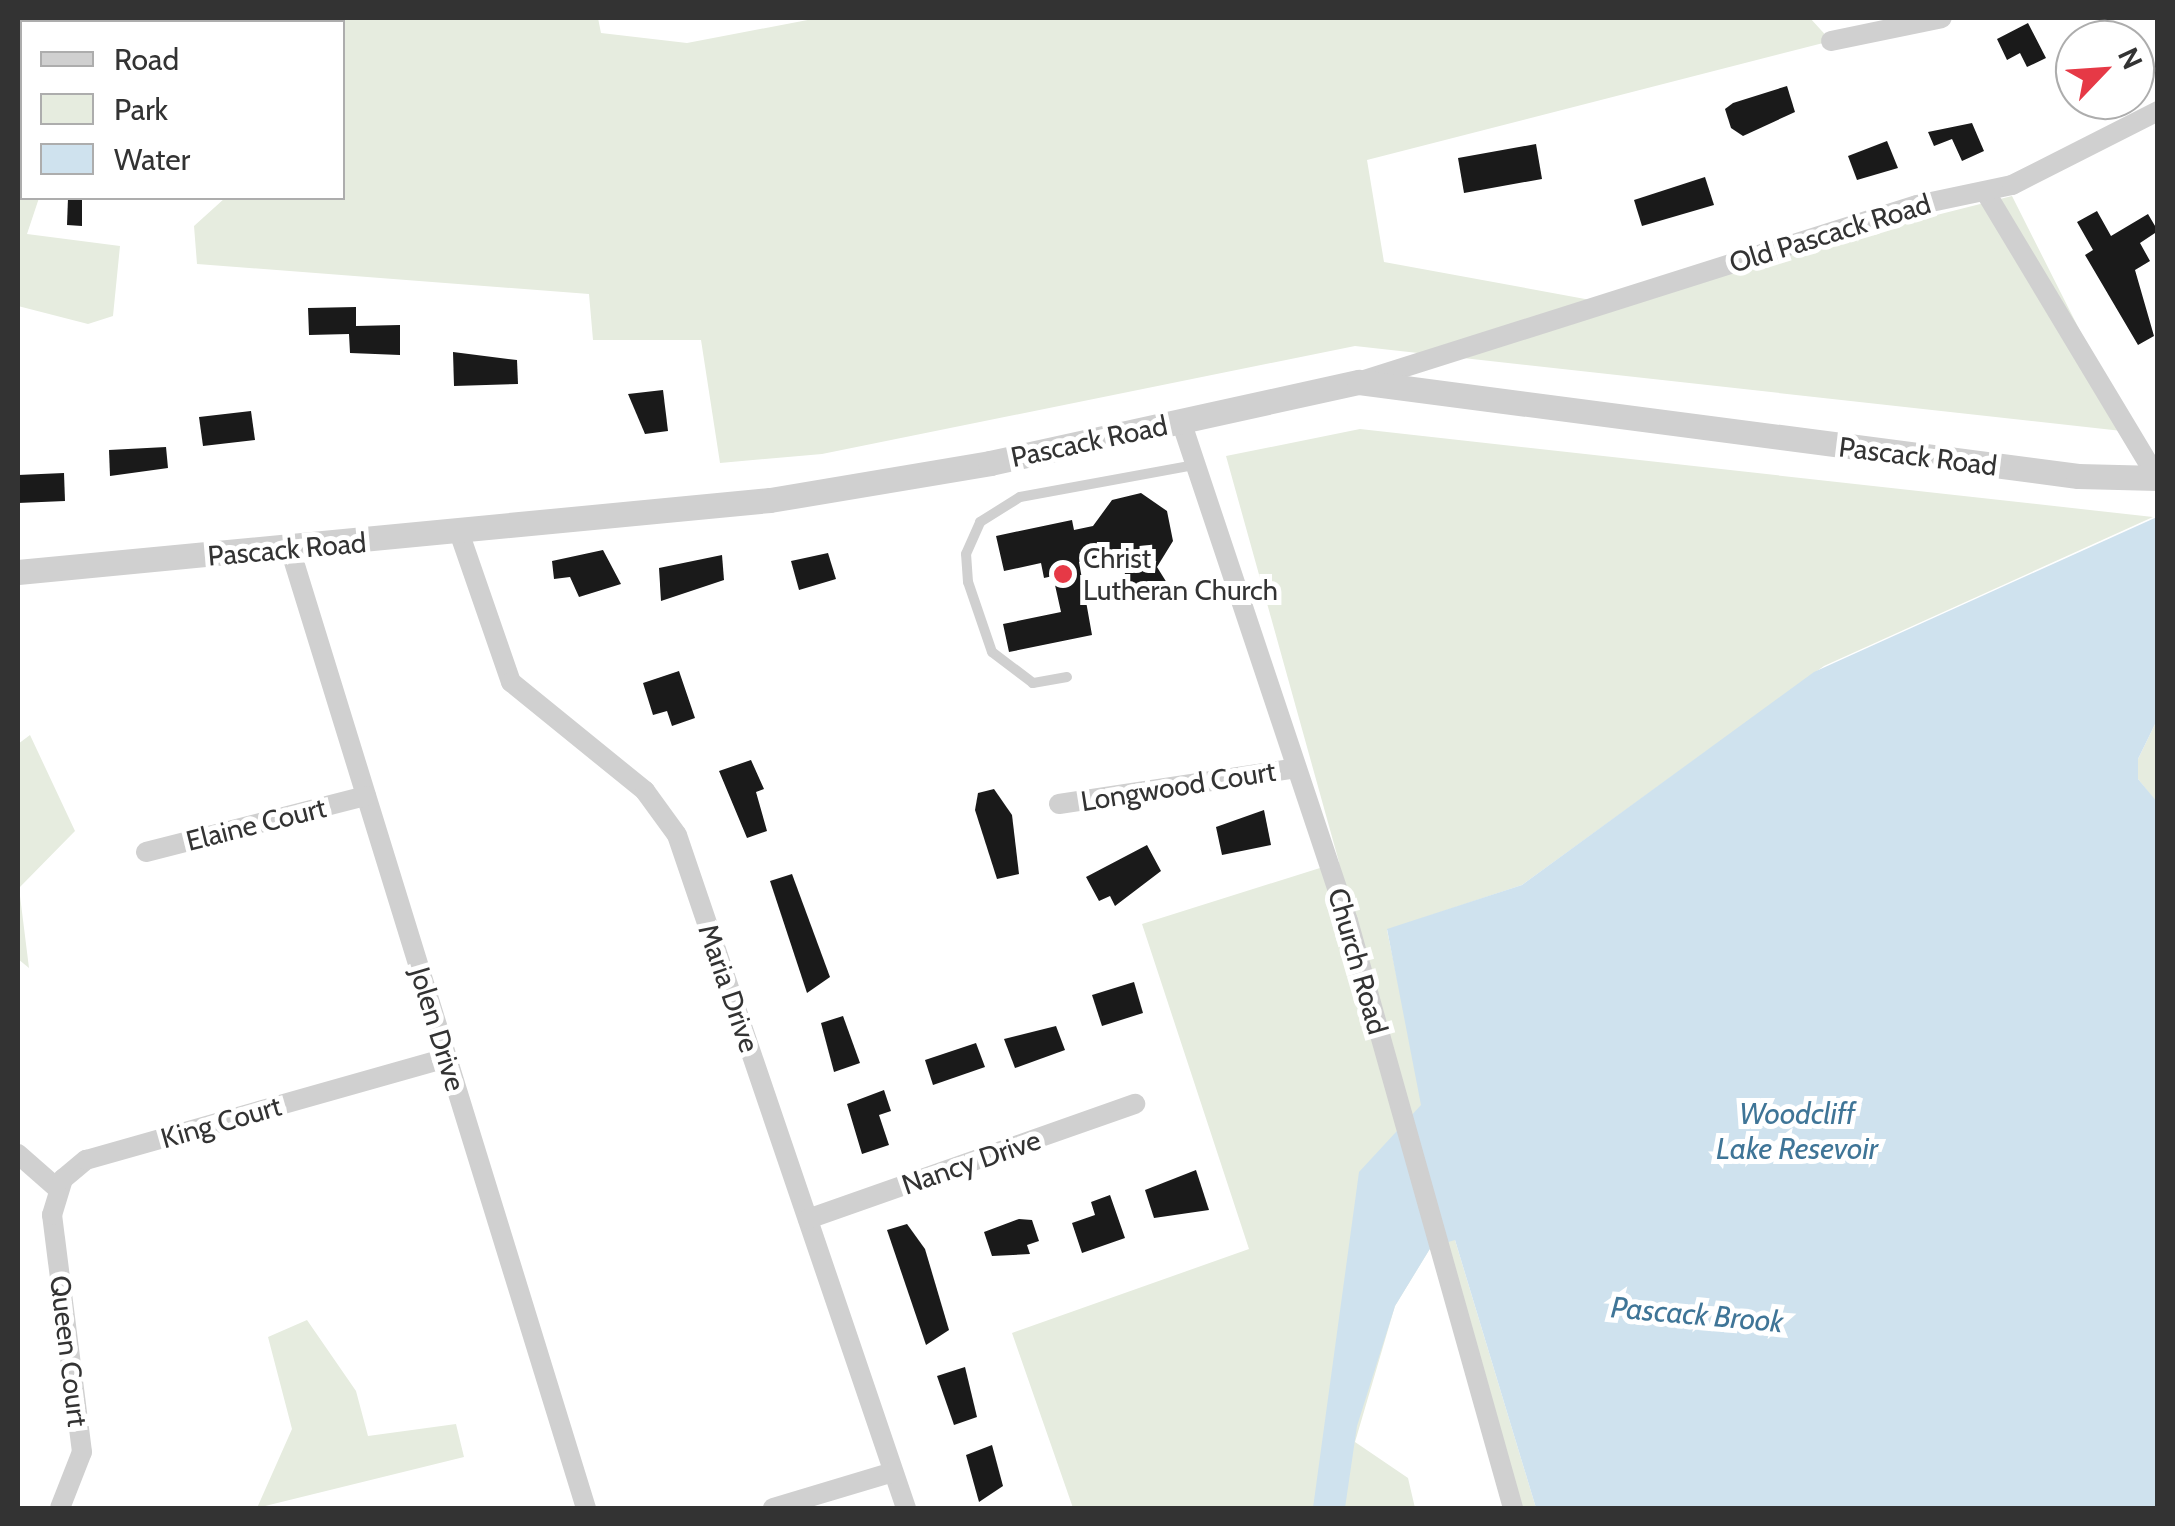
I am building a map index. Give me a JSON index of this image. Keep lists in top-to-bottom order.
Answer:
{
  "streets": {
    "street": [
      "Old Pascack Road",
      "Pascack Road",
      "Longwood Court",
      "Elaine Court",
      "Church Road",
      "Maria Drive",
      "Jolen Drive",
      "King Court",
      "Nancy Drive",
      "Queen Court"
    ]
  },
  "crossings": [
    ["Old Pascack Road", "Pascack Road"],
    ["Pascack Road", "Church Road"],
    ["Pascack Road", "Maria Drive"],
    ["Pascack Road", "Jolen Drive"],
    ["Longwood Court", "Church Road"],
    ["Elaine Court", "Jolen Drive"],
    ["Maria Drive", "Nancy Drive"],
    ["Jolen Drive", "King Court"],
    ["King Court", "Queen Court"]
  ],
  "water": ["Woodcliff Lake Resevoir", "Pascack Brook"],
  "places": ["Christ Lutheran Church"],
  "legend": ["Road", "Park", "Water"],
  "north": "top right"
}
